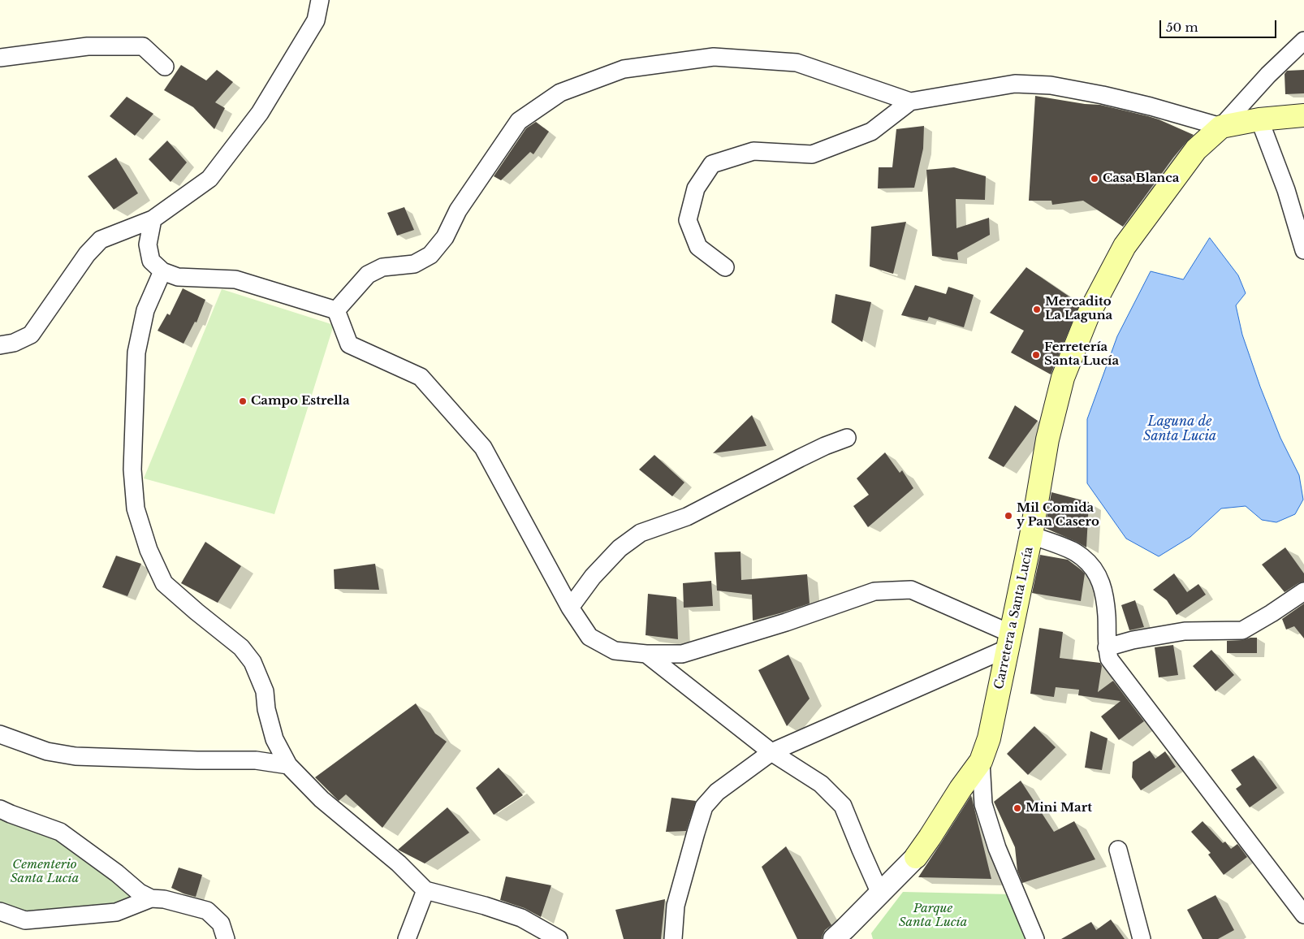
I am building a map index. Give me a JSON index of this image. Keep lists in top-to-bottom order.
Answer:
{
  "streets": {
    "main road": ["Carretera a Santa Lucía"]
  },
  "water": ["Laguna de Santa Lucia"],
  "parks": ["Cementerio Santa Lucía", "Parque Santa Lucía"],
  "places": [
    "Casa Blanca",
    "Mercadito La Laguna",
    "Ferretería Santa Lucía",
    "Campo Estrella",
    "Mil Comida y Pan Casero",
    "Mini Mart"
  ],
  "scale_bar": "50 m"
}
